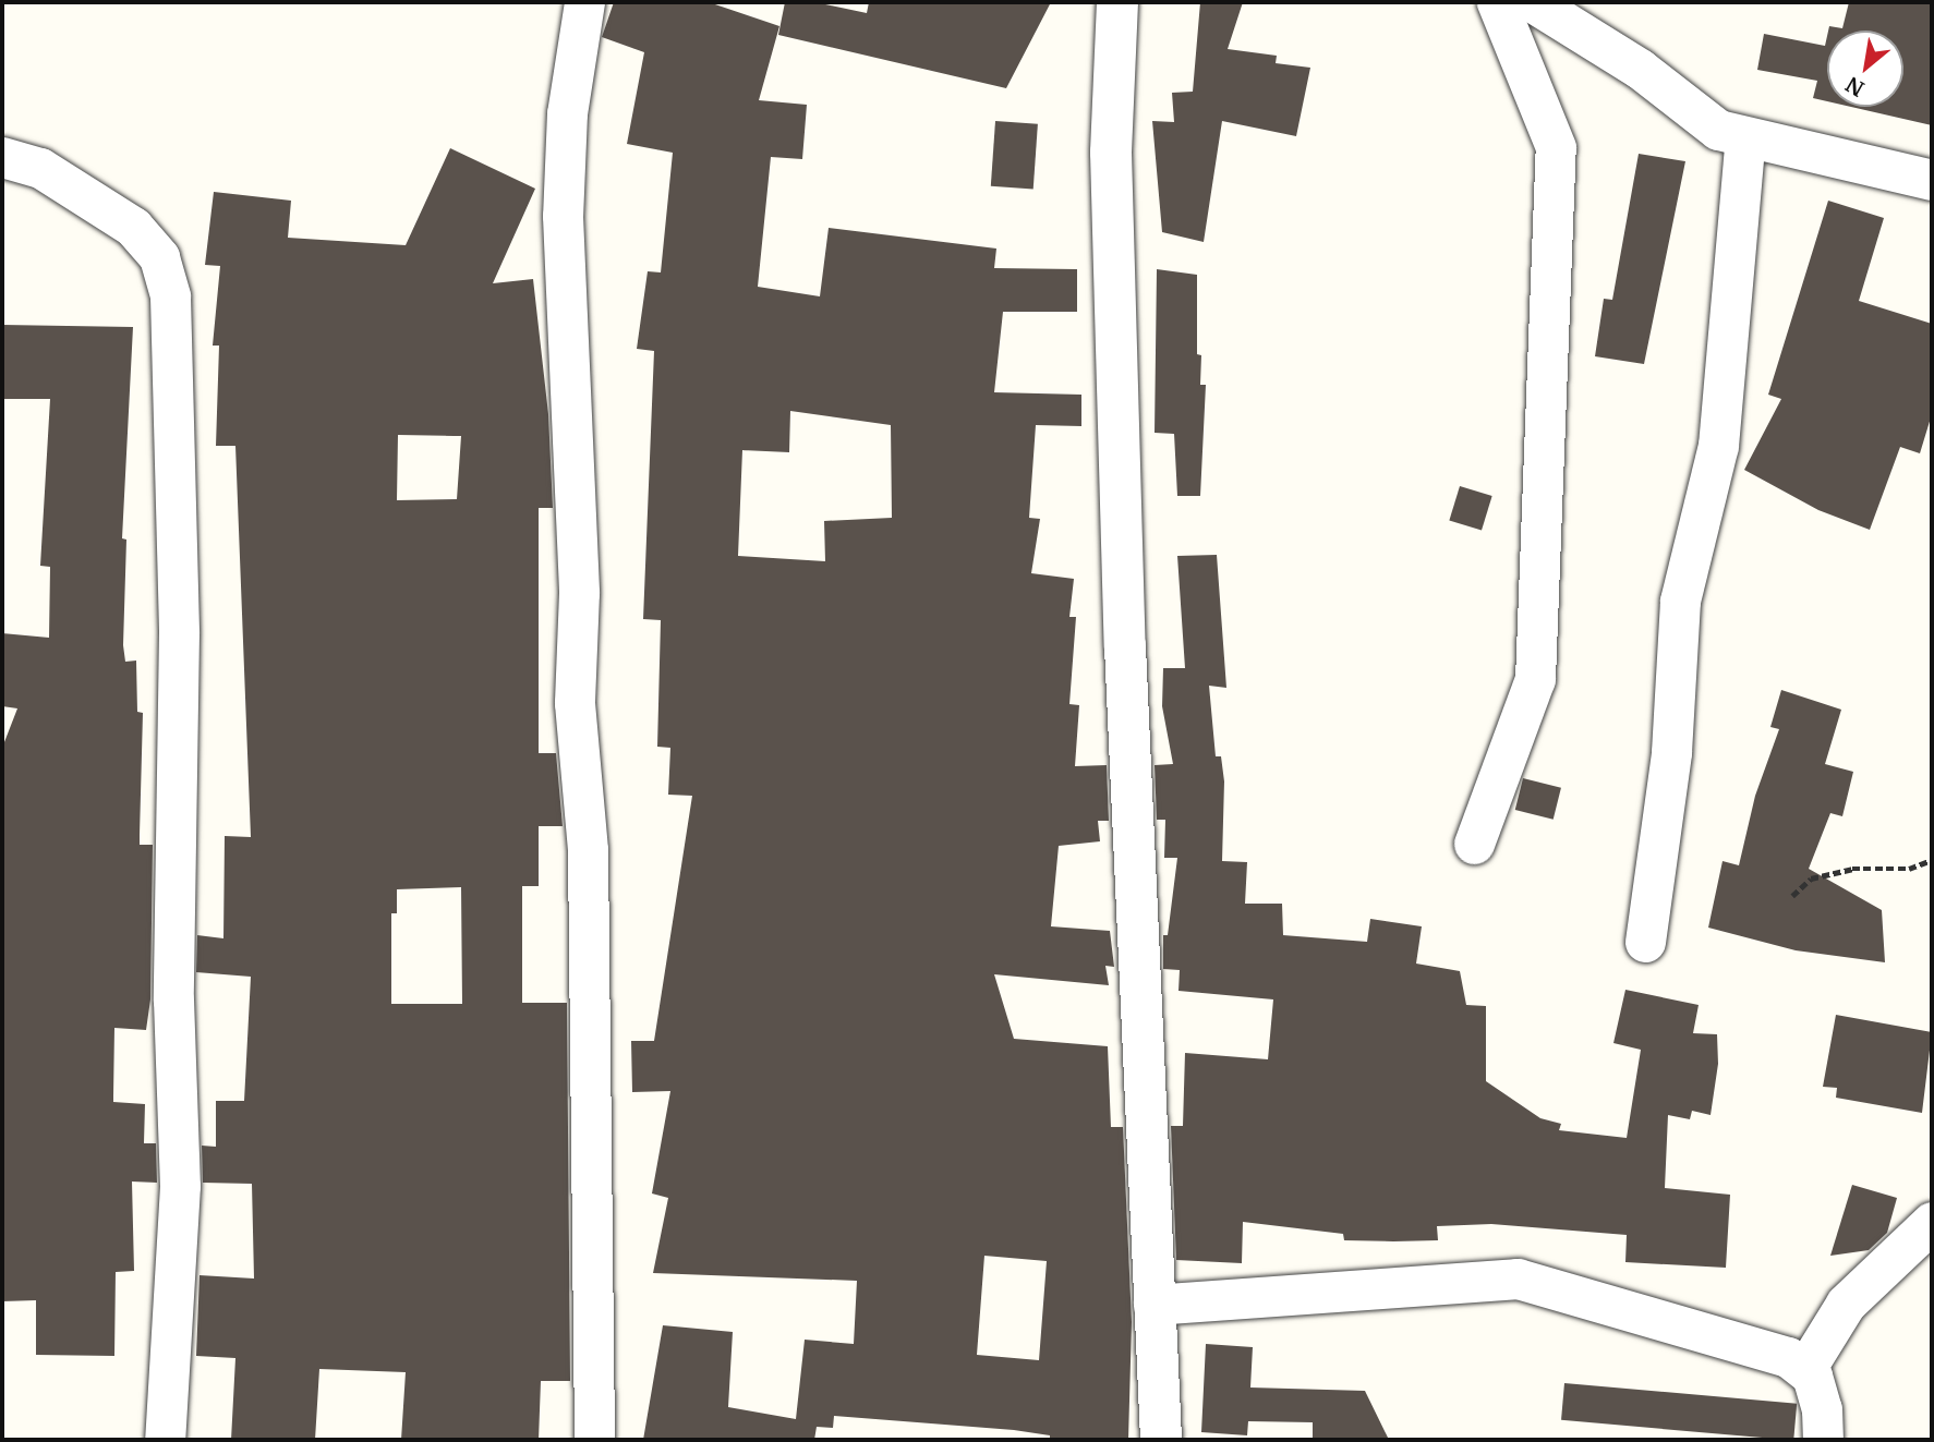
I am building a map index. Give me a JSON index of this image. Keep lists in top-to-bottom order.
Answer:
{
  "north": "bottom left"
}
